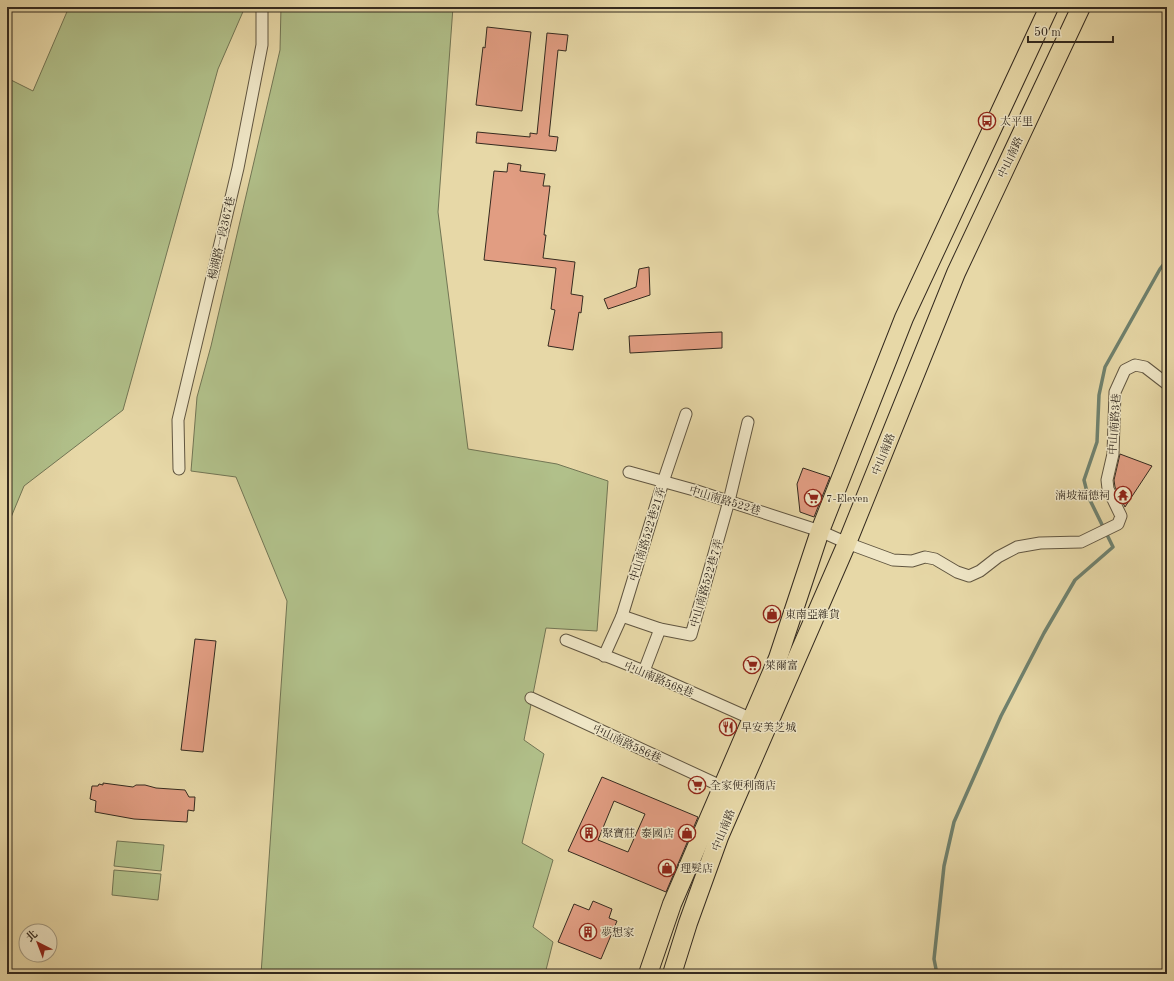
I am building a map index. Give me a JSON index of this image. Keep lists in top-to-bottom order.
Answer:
{
  "streets": {
    "main road": ["中山南路"],
    "street": [
      "楊湖路一段367巷",
      "中山南路3巷",
      "中山南路522巷",
      "中山南路522巷21弄",
      "中山南路522巷7弄",
      "中山南路568巷",
      "中山南路586巷"
    ]
  },
  "crossings": [
    ["中山南路", "中山南路522巷"],
    ["中山南路", "中山南路568巷"],
    ["中山南路", "中山南路586巷"],
    ["中山南路3巷", "中山南路522巷"],
    ["中山南路522巷", "中山南路522巷21弄"],
    ["中山南路522巷", "中山南路522巷7弄"],
    ["中山南路522巷21弄", "中山南路568巷"]
  ],
  "places": {
    "bus stop": ["太平里"],
    "temple": ["湳坡福德祠"],
    "supermarket": ["7-Eleven", "萊爾富", "全家便利商店"],
    "shop": ["東南亞雜貨", "泰國店", "理髮店"],
    "restaurant": ["早安美芝城"],
    "building": ["聚寶莊", "夢想家"]
  },
  "scale_bar": "50 m",
  "north": "top left"
}
